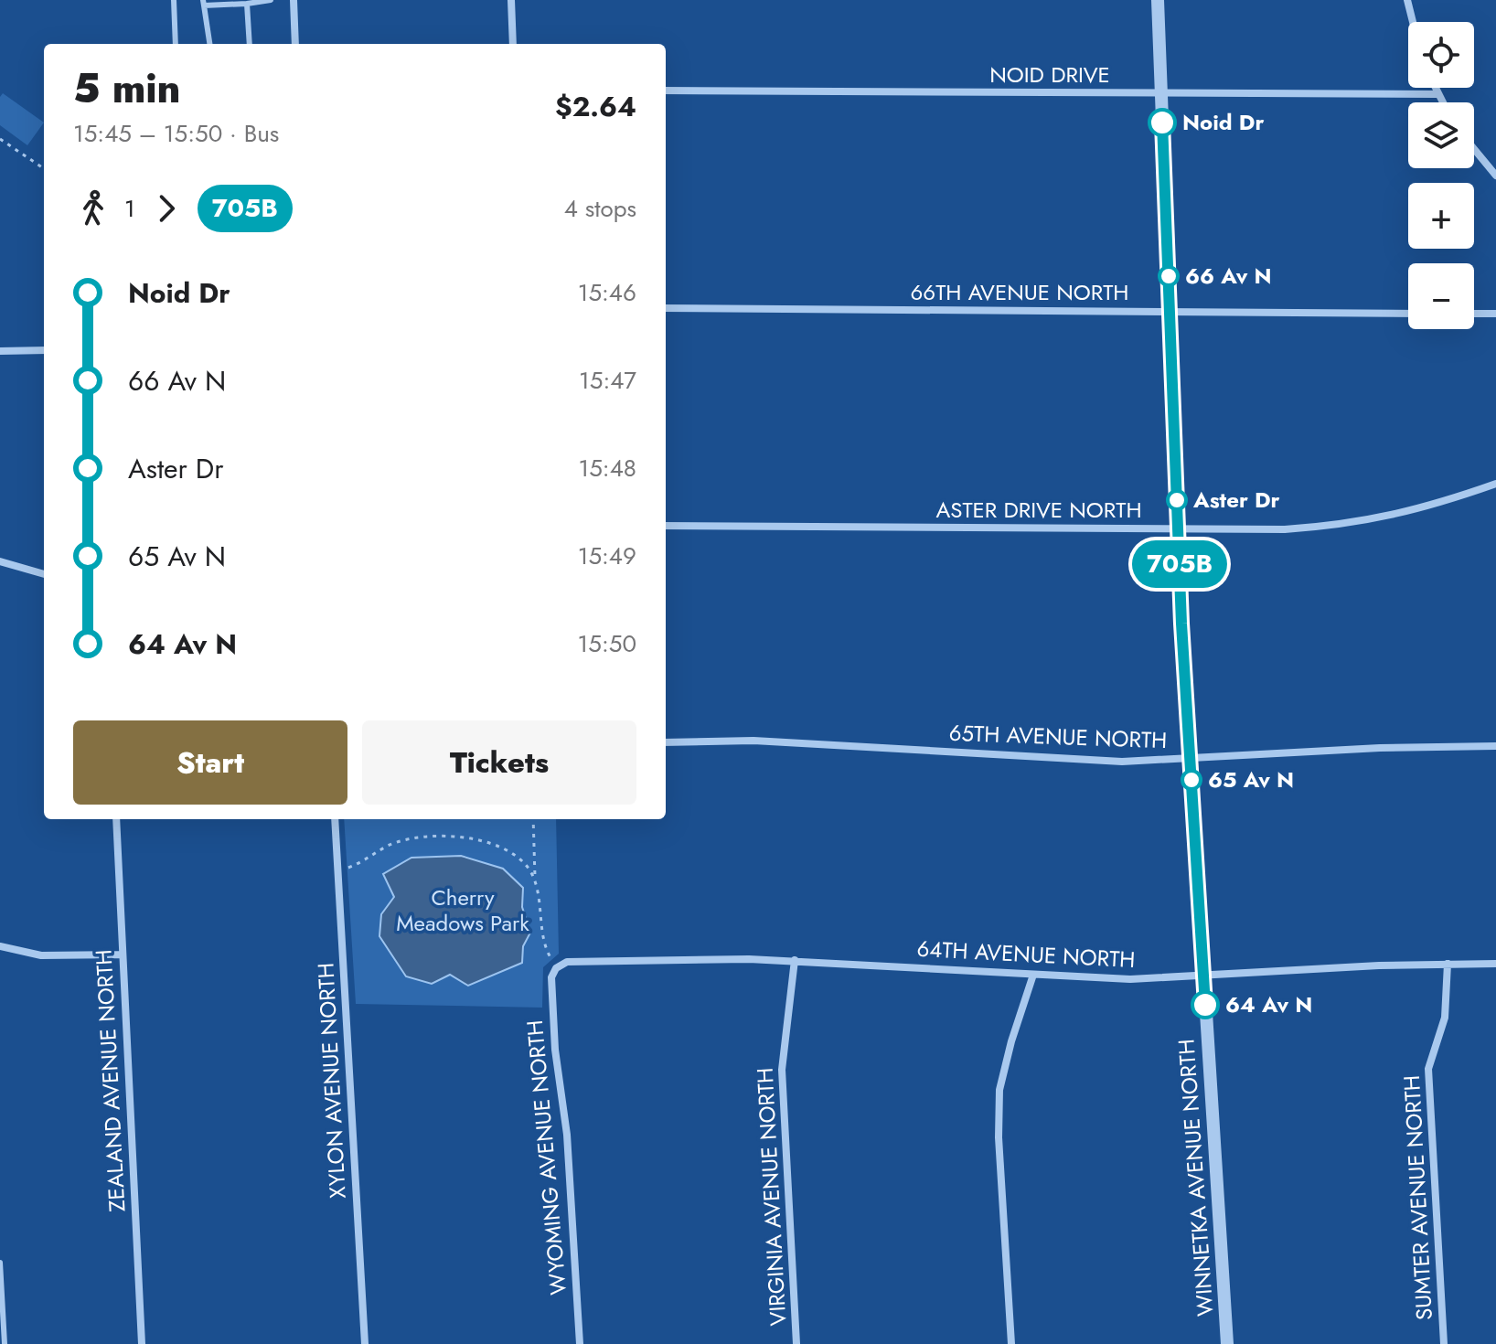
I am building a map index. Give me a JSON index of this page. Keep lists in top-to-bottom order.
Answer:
{
  "streets": {
    "street": [
      "NOID DRIVE",
      "66TH AVENUE NORTH",
      "ASTER DRIVE NORTH",
      "65TH AVENUE NORTH",
      "64TH AVENUE NORTH",
      "ZEALAND AVENUE NORTH",
      "XYLON AVENUE NORTH",
      "WYOMING AVENUE NORTH",
      "WINNETKA AVENUE NORTH",
      "VIRGINIA AVENUE NORTH",
      "SUMTER AVENUE NORTH"
    ]
  },
  "crossings": [
    ["NOID DRIVE", "WINNETKA AVENUE NORTH"],
    ["66TH AVENUE NORTH", "WINNETKA AVENUE NORTH"],
    ["ASTER DRIVE NORTH", "WINNETKA AVENUE NORTH"],
    ["65TH AVENUE NORTH", "WINNETKA AVENUE NORTH"],
    ["64TH AVENUE NORTH", "WYOMING AVENUE NORTH"],
    ["64TH AVENUE NORTH", "WINNETKA AVENUE NORTH"],
    ["64TH AVENUE NORTH", "VIRGINIA AVENUE NORTH"],
    ["64TH AVENUE NORTH", "SUMTER AVENUE NORTH"]
  ],
  "parks": ["Cherry Meadows Park"],
  "places": [
    "Noid Dr",
    "66 Av N",
    "Aster Dr",
    "65 Av N",
    "64 Av N"
  ],
  "lines": ["bus line 705B"],
  "page": {
    "on_map": "705B",
    "map_buttons": ["+", "−"],
    "heading": ["5 min", "15:45 – 15:50 · Bus", "$2.64"],
    "legs": ["1", "705B", "4 stops"],
    "list": [
      {
        "name": "Noid Dr",
        "value": "15:46"
      },
      {
        "name": "66 Av N",
        "value": "15:47"
      },
      {
        "name": "Aster Dr",
        "value": "15:48"
      },
      {
        "name": "65 Av N",
        "value": "15:49"
      },
      {
        "name": "64 Av N",
        "value": "15:50"
      }
    ],
    "buttons": ["Start", "Tickets"]
  }
}
